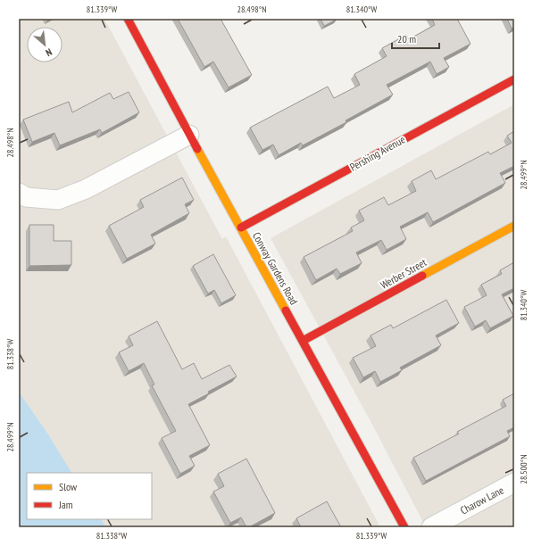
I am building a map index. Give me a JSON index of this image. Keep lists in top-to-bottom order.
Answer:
{
  "streets": {
    "street": [
      "Pershing Avenue",
      "Conway Gardens Road",
      "Werber Street",
      "Charow Lane"
    ]
  },
  "crossings": [
    ["Pershing Avenue", "Conway Gardens Road"],
    ["Conway Gardens Road", "Werber Street"]
  ],
  "legend": ["Slow", "Jam"],
  "scale_bar": "20 m",
  "north": "bottom right",
  "coordinates": [
    "81.339°W",
    "28.498°N",
    "81.340°W",
    "28.499°N",
    "81.338°W",
    "28.500°N"
  ]
}
